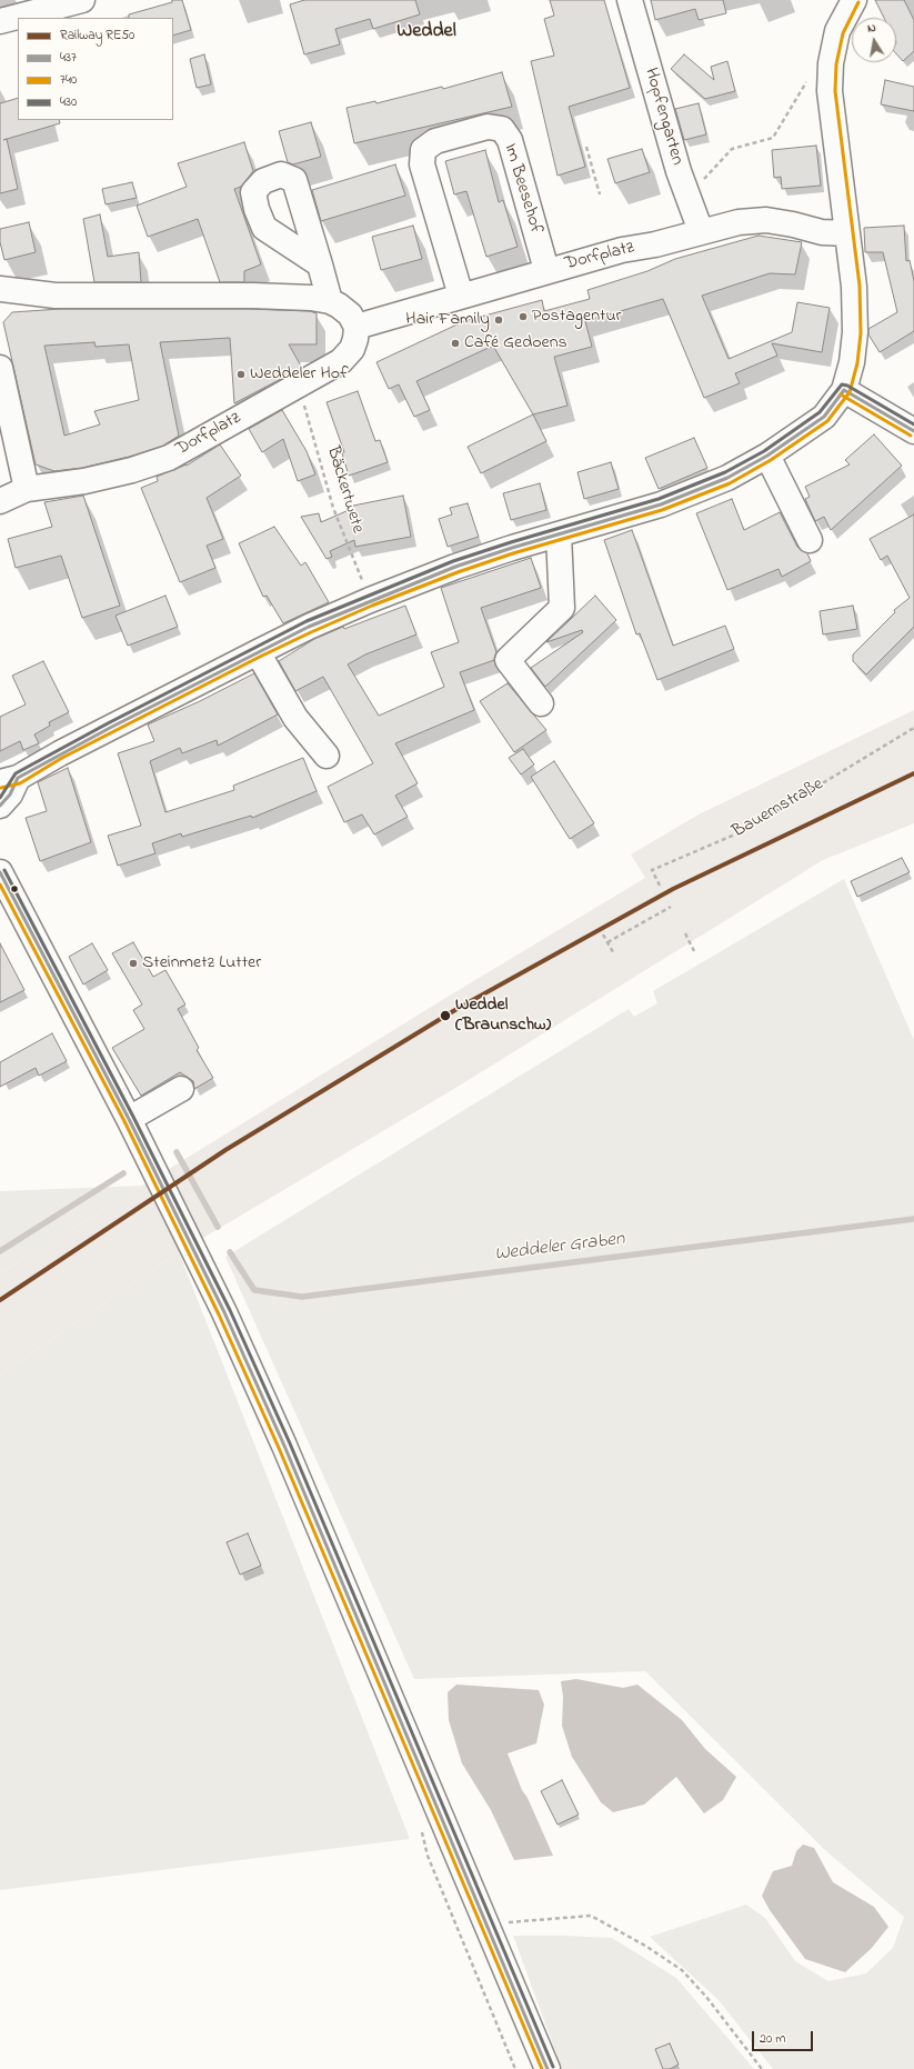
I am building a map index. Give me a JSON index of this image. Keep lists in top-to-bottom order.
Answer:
{
  "streets": {
    "street": ["Hopfengarten", "Im Beesehof", "Dorfplatz"],
    "path": ["Bäckertwete", "Bauernstraße"]
  },
  "crossings": [
    ["Hopfengarten", "Dorfplatz"],
    ["Im Beesehof", "Dorfplatz"],
    ["Dorfplatz", "Bäckertwete"]
  ],
  "districts": ["Weddel"],
  "water": ["Weddeler Graben"],
  "places": [
    "Postagentur",
    "Hair Family",
    "Café Gedoens",
    "Weddeler Hof",
    "Steinmetz Lutter",
    "Weddel (Braunschw)"
  ],
  "lines": [
    "transit line 740",
    "transit line 430",
    "transit line 437",
    "rail line RE50"
  ],
  "legend": [
    "Railway RE50",
    "437",
    "740",
    "430"
  ],
  "scale_bar": "20 m",
  "north": "top"
}
